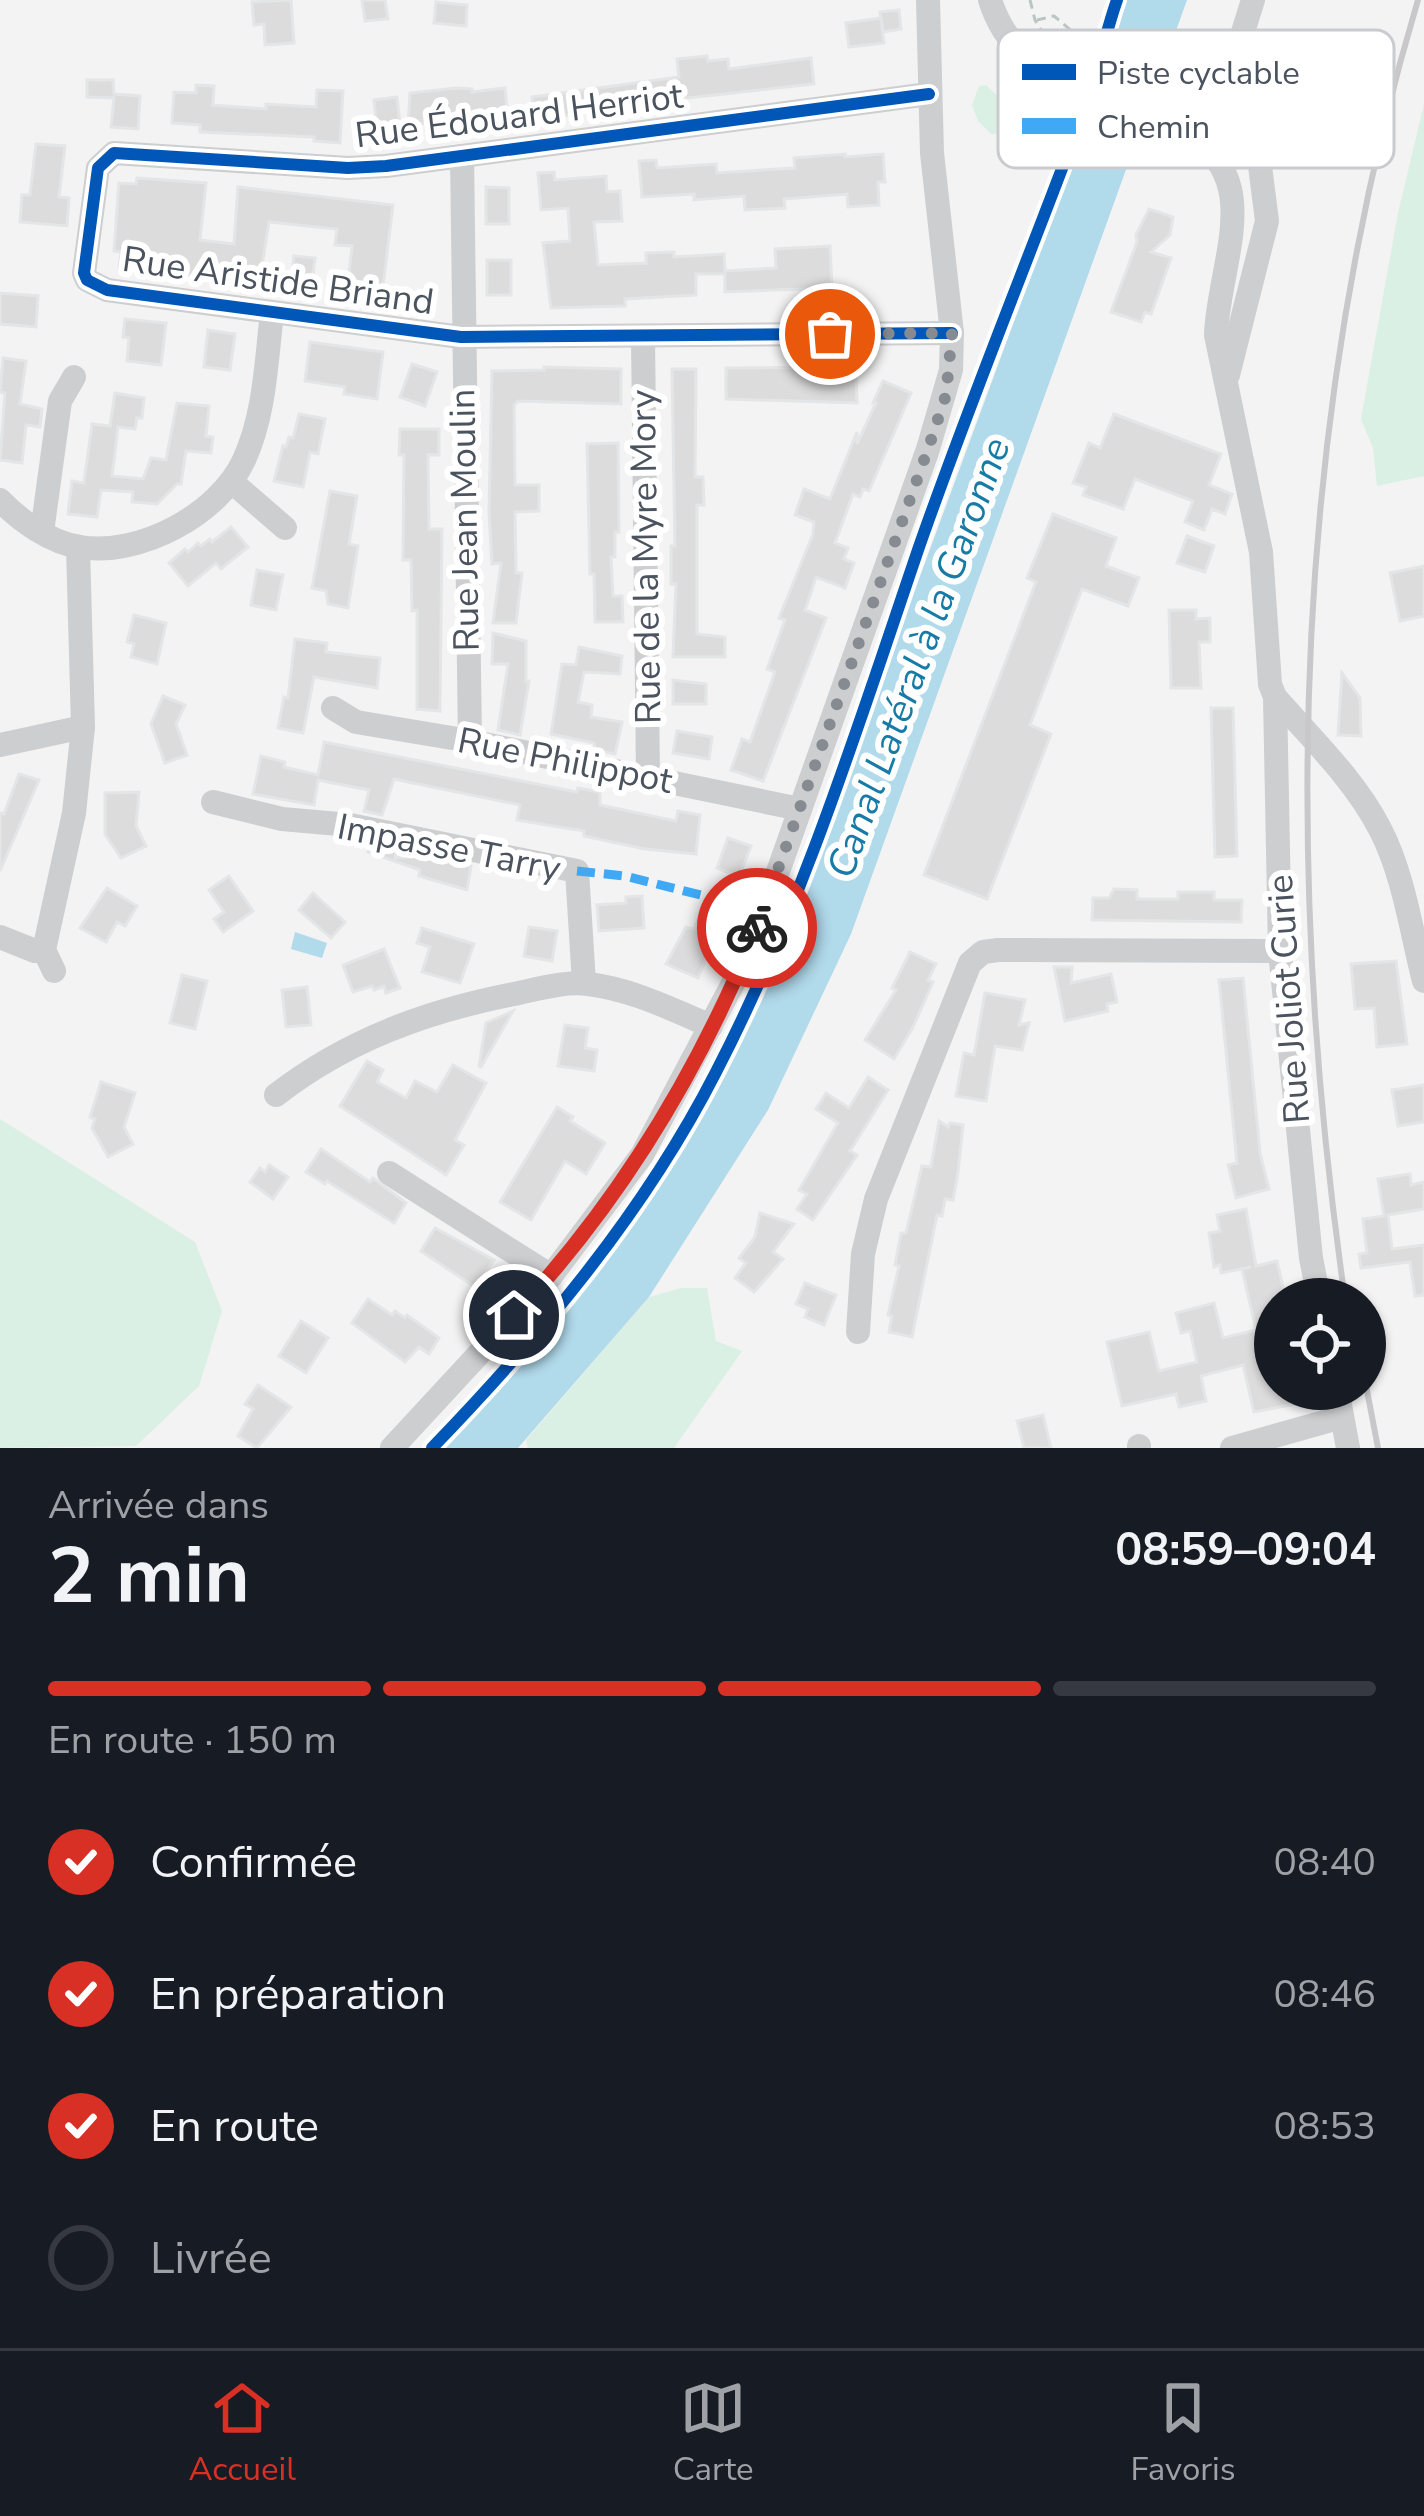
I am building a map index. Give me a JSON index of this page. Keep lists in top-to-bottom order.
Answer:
{
  "streets": {
    "street": [
      "Rue Édouard Herriot",
      "Rue Aristide Briand",
      "Rue Jean Moulin",
      "Rue de la Myre Mory",
      "Rue Philippot",
      "Impasse Tarry",
      "Rue Joliot Curie"
    ]
  },
  "crossings": [
    ["Rue Édouard Herriot", "Rue Aristide Briand"],
    ["Rue Édouard Herriot", "Rue Jean Moulin"],
    ["Rue Aristide Briand", "Rue Jean Moulin"],
    ["Rue Aristide Briand", "Rue de la Myre Mory"],
    ["Rue Jean Moulin", "Rue Philippot"],
    ["Rue de la Myre Mory", "Rue Philippot"]
  ],
  "water": ["Canal Latéral à la Garonne"],
  "legend": ["Piste cyclable", "Chemin"],
  "page": {
    "heading": ["2 min", "Arrivée dans", "08:59–09:04"],
    "bar": "En route · 150 m",
    "list": [
      ["Confirmée", "08:40"],
      ["En préparation", "08:46"],
      ["En route", "08:53"],
      "Livrée"
    ],
    "tabs": ["Accueil", "Carte", "Favoris"]
  }
}
